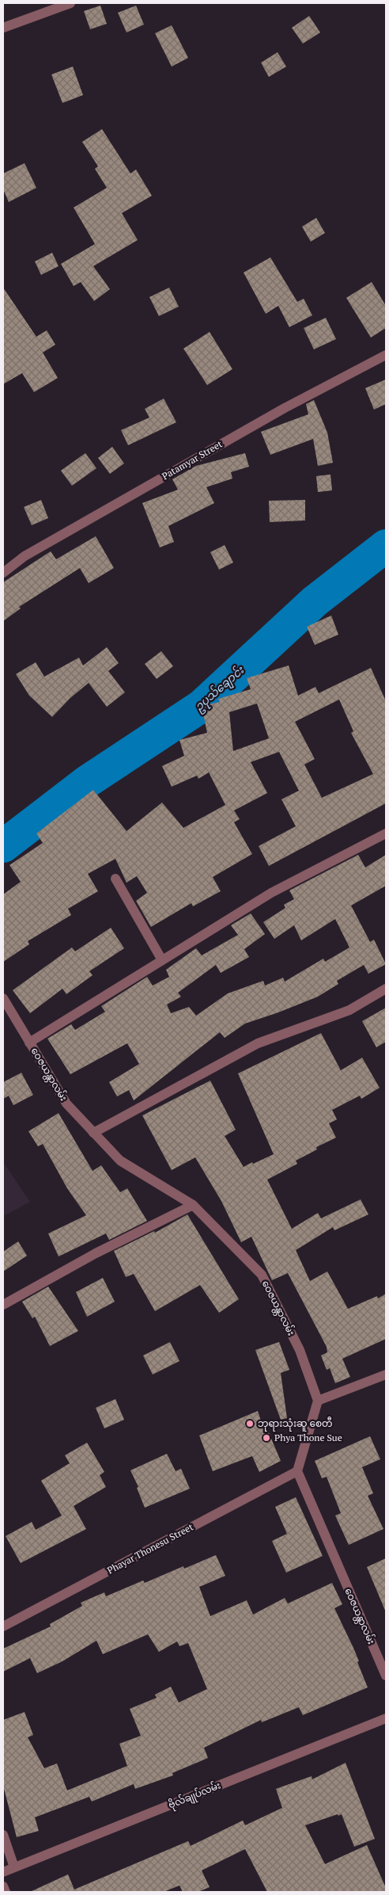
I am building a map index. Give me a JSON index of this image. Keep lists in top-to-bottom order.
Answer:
{
  "streets": {
    "street": [
      "Patamyar Street",
      "ဝေဇယန္တာလမ်း",
      "Phayar Thonesu Street",
      "ဗိုလ်ချုပ်လမ်း"
    ]
  },
  "crossings": [
    ["ဝေဇယန္တာလမ်း", "Phayar Thonesu Street"]
  ],
  "water": ["ဥပုသ်ချောင်း"],
  "places": ["ဘုရားသုံးဆူ စေတီ", "Phya Thone Sue"]
}
